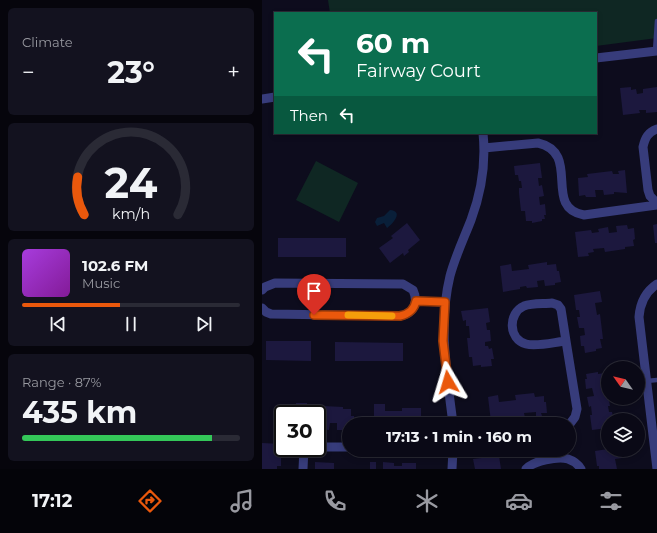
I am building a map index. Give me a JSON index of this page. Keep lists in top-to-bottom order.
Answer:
{
  "north": "top left",
  "page": {
    "tile": [
      "Climate",
      ["Range · 87%", "435 km"]
    ],
    "turn": ["60 m", "Fairway Court"],
    "heat": ["−", "23°", "+"],
    "then": "Then",
    "song": ["102.6 FM", "Music"],
    "limit": "30",
    "trip": "17:13 · 1 min · 160 m",
    "tabs": "17:12",
    "gauge": ["24", "km/h"]
  }
}
